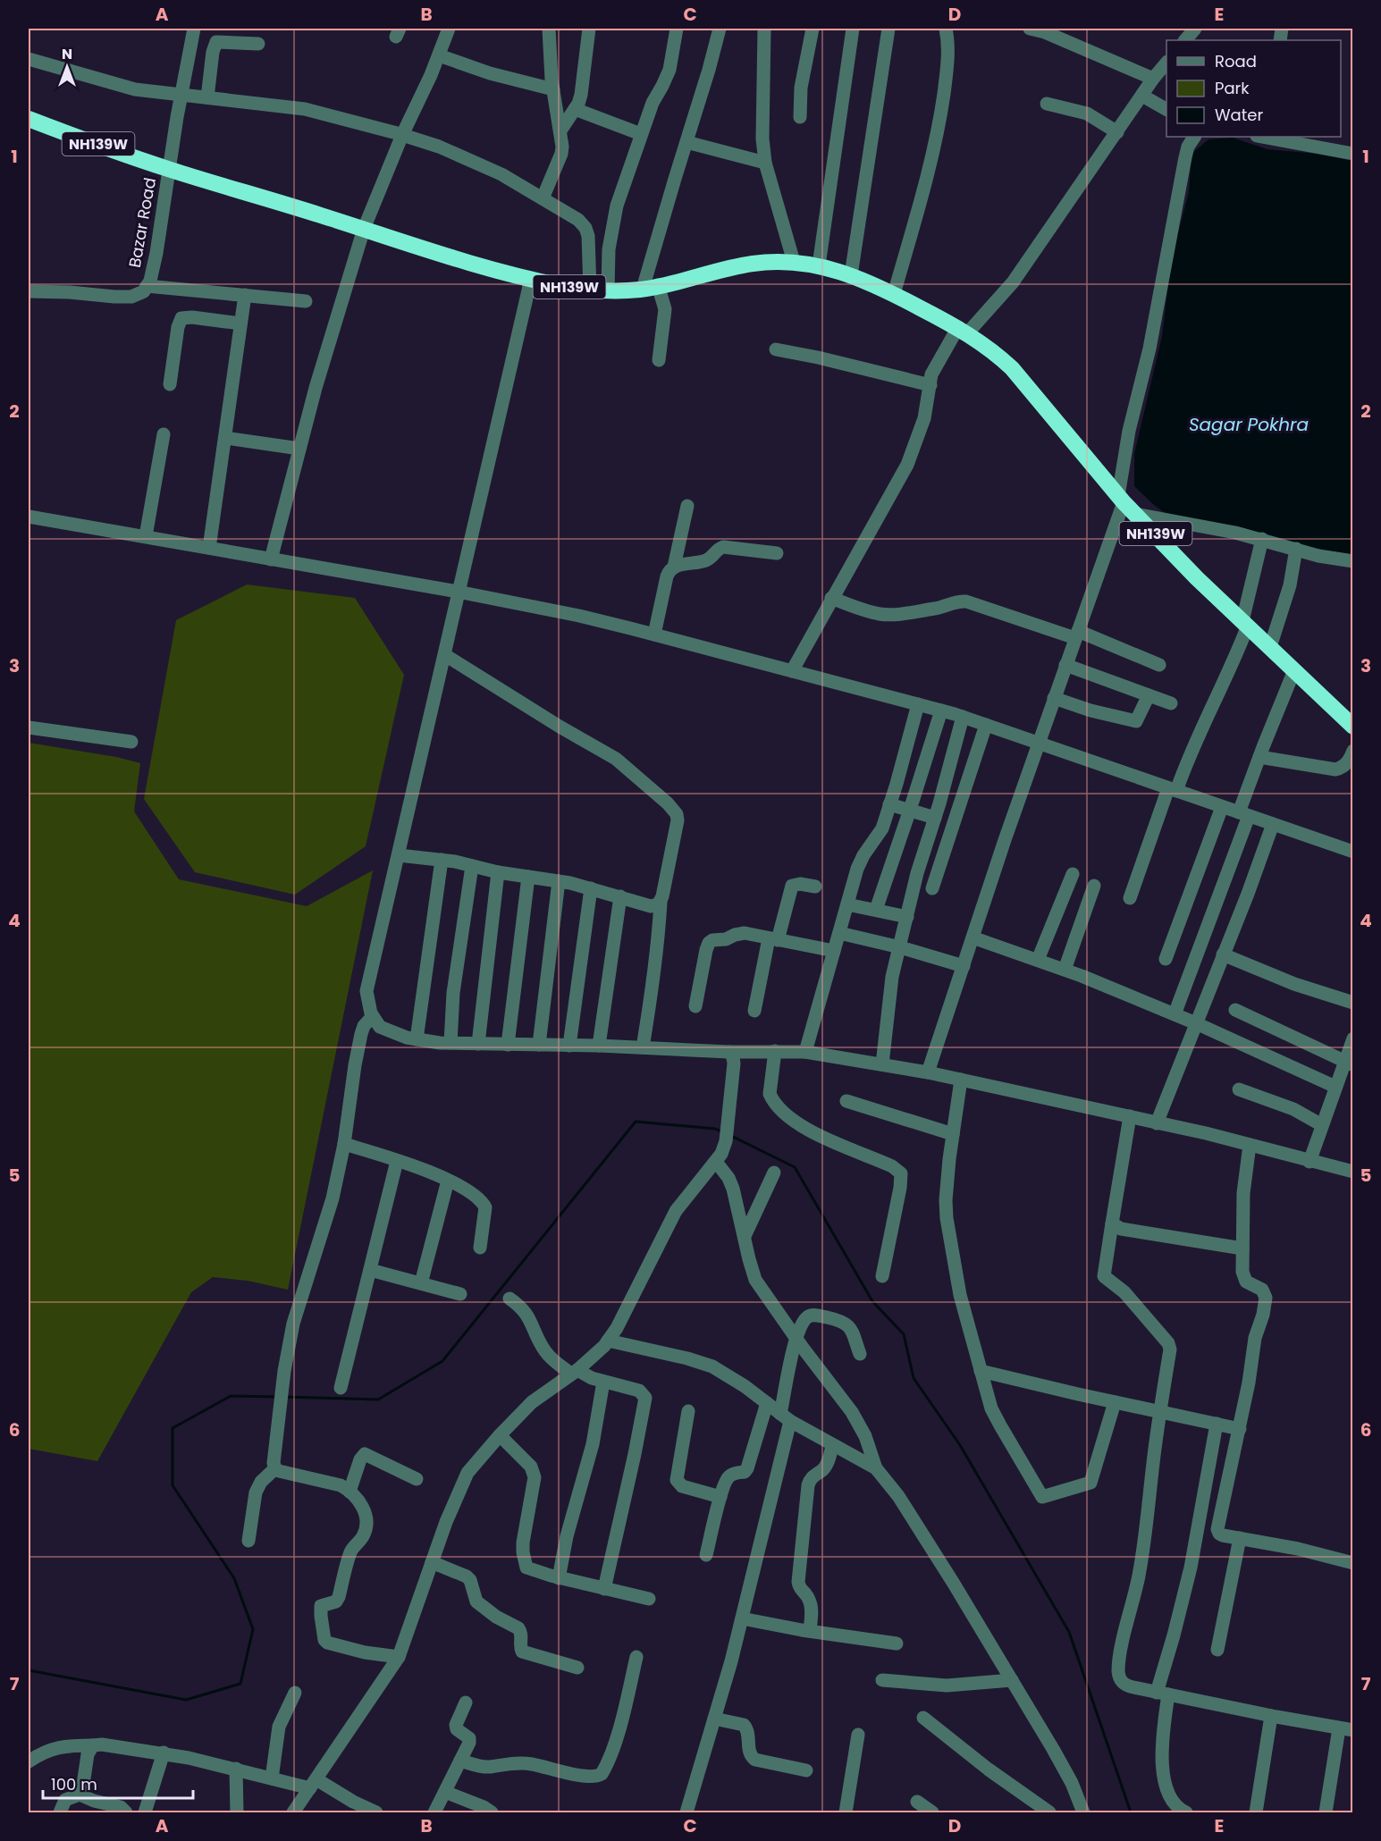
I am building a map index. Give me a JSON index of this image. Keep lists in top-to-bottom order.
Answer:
{
  "streets": {
    "highway": ["NH139W"],
    "street": ["Bazar Road"]
  },
  "crossings": [
    ["NH139W", "Bazar Road"]
  ],
  "water": ["Sagar Pokhra"],
  "legend": ["Road", "Park", "Water"],
  "scale_bar": "100 m",
  "north": "top",
  "grid": {
    "columns": [
      "A",
      "B",
      "C",
      "D",
      "E"
    ],
    "rows": [
      "1",
      "2",
      "3",
      "4",
      "5",
      "6",
      "7"
    ]
  }
}
